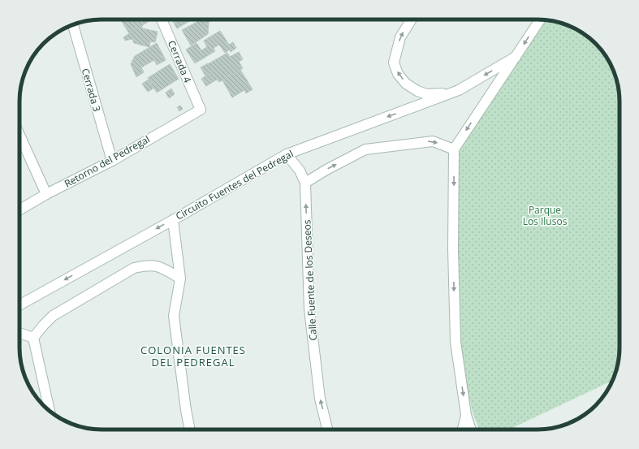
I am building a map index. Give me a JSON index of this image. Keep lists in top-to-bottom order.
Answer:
{
  "streets": {
    "street": [
      "Cerrada 4",
      "Cerrada 3",
      "Retorno del Pedregal",
      "Circuito Fuentes del Pedregal",
      "Calle Fuente de los Deseos"
    ]
  },
  "crossings": [
    ["Cerrada 4", "Retorno del Pedregal"],
    ["Cerrada 3", "Retorno del Pedregal"],
    ["Circuito Fuentes del Pedregal", "Calle Fuente de los Deseos"]
  ],
  "one_way": ["Circuito Fuentes del Pedregal", "Calle Fuente de los Deseos"],
  "districts": ["COLONIA FUENTES DEL PEDREGAL"],
  "parks": ["Parque Los Ilusos"]
}
